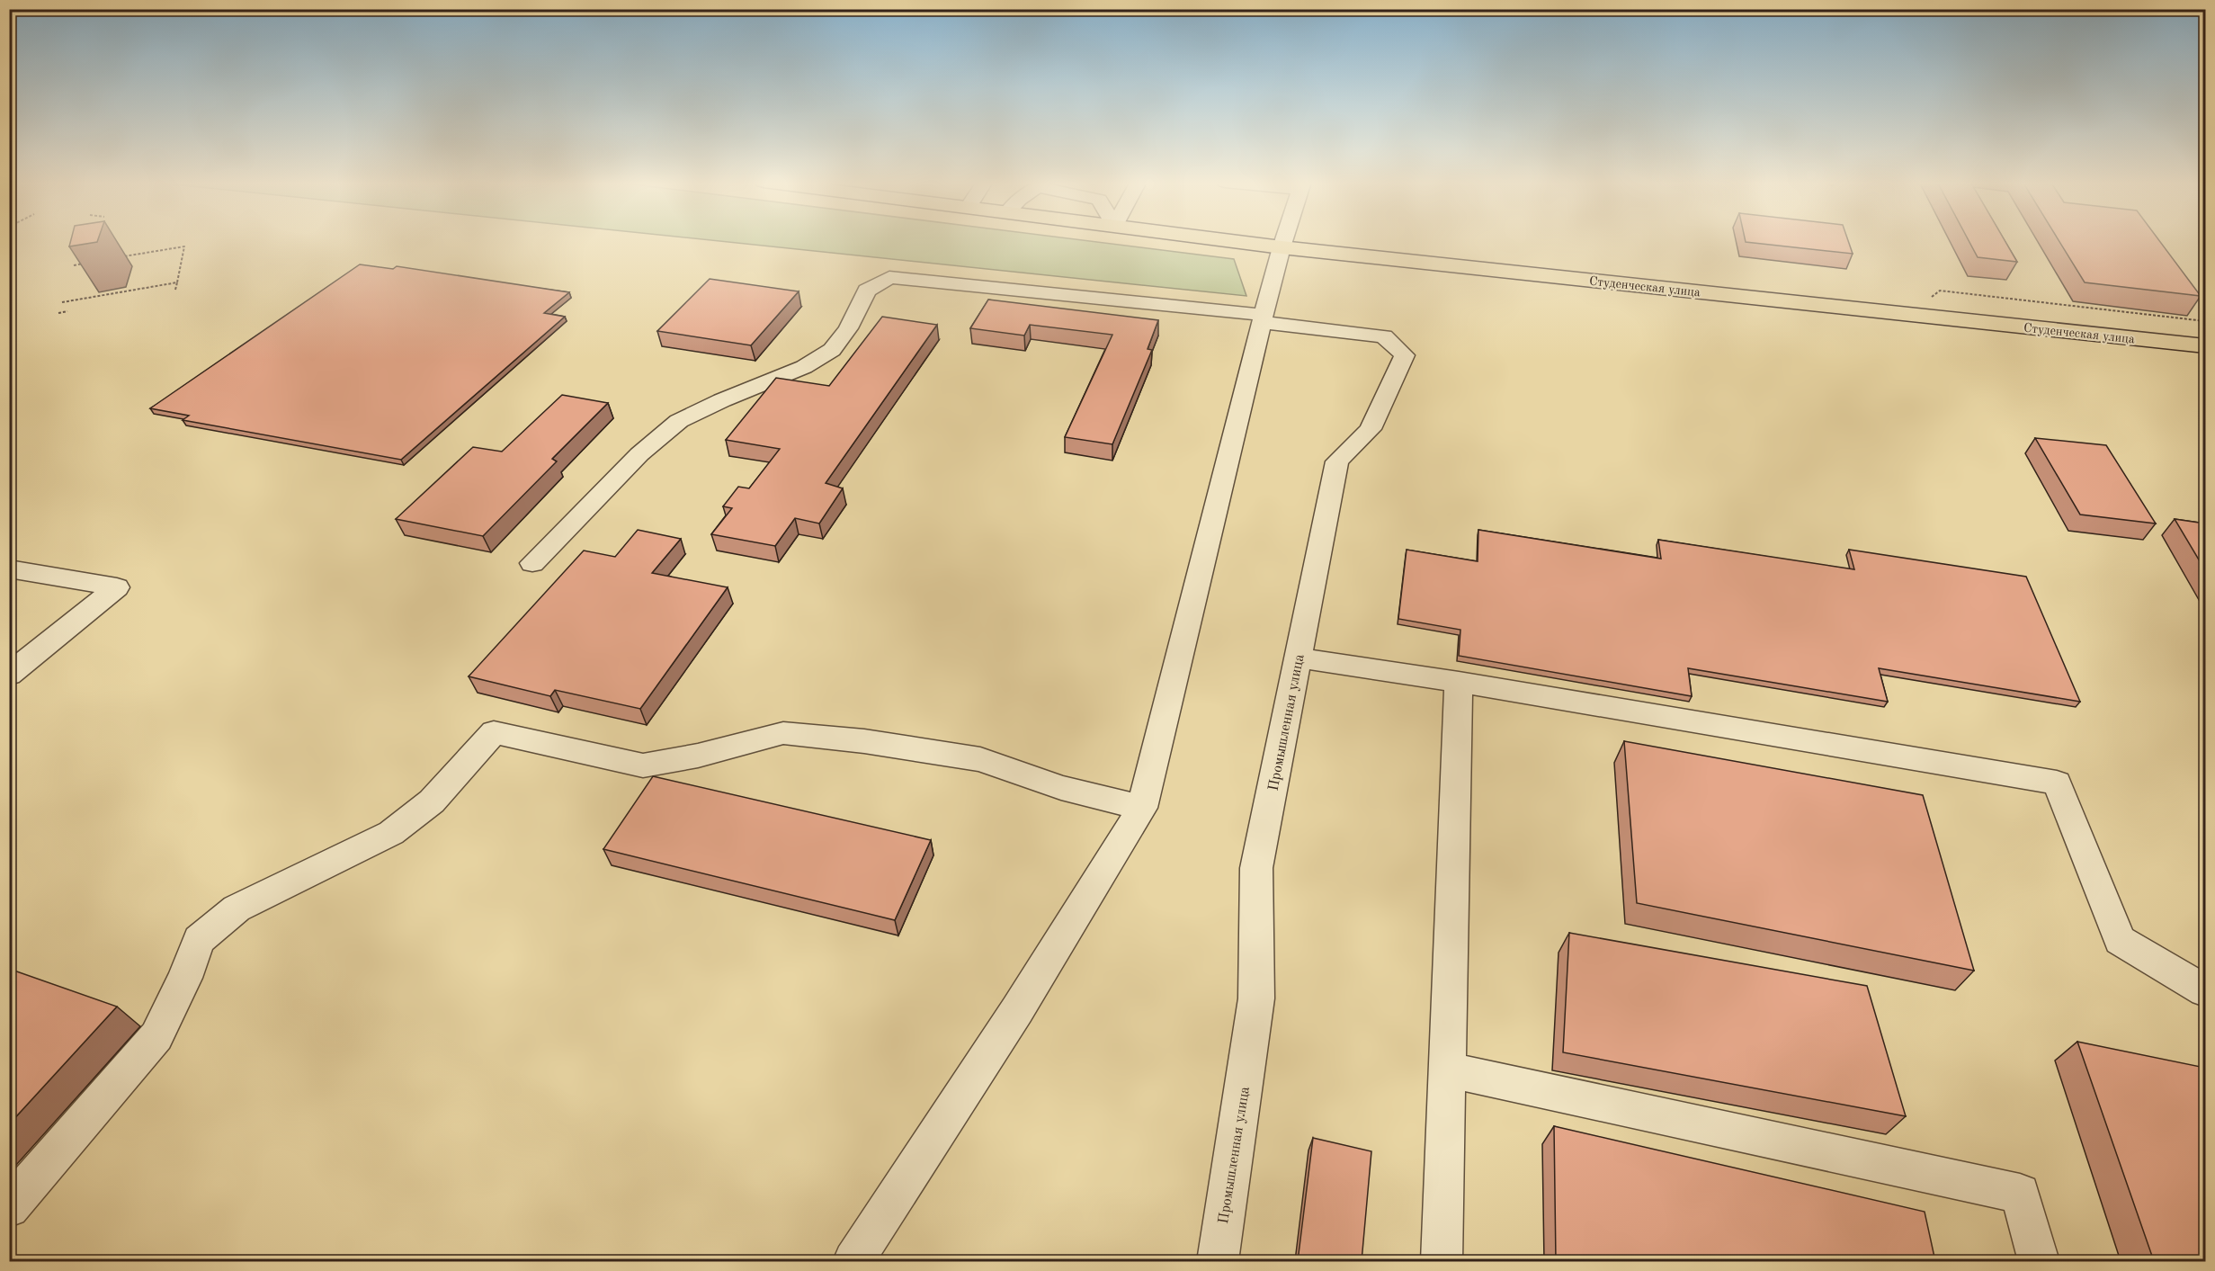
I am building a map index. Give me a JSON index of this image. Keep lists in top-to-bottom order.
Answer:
{
  "streets": {
    "main road": ["Студенческая улица"],
    "street": ["Промышленная улица"]
  }
}
